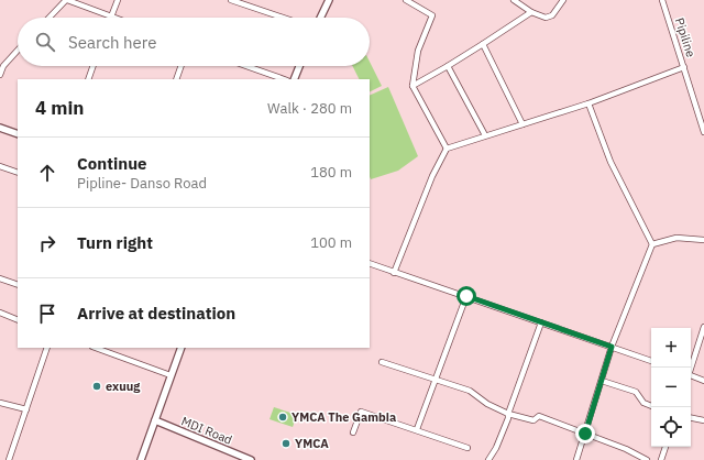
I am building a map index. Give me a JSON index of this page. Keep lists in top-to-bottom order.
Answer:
{
  "streets": {
    "street": ["Pipiline", "MDI Road"]
  },
  "places": ["exuug", "YMCA The Gambia", "YMCA"],
  "page": {
    "search": "Search here",
    "heading": ["4 min", "Walk · 280 m"],
    "list": [
      ["Continue", "Pipline- Danso Road", "180 m"],
      ["Turn right", "100 m"],
      "Arrive at destination"
    ],
    "map_buttons": ["+", "−"]
  }
}
